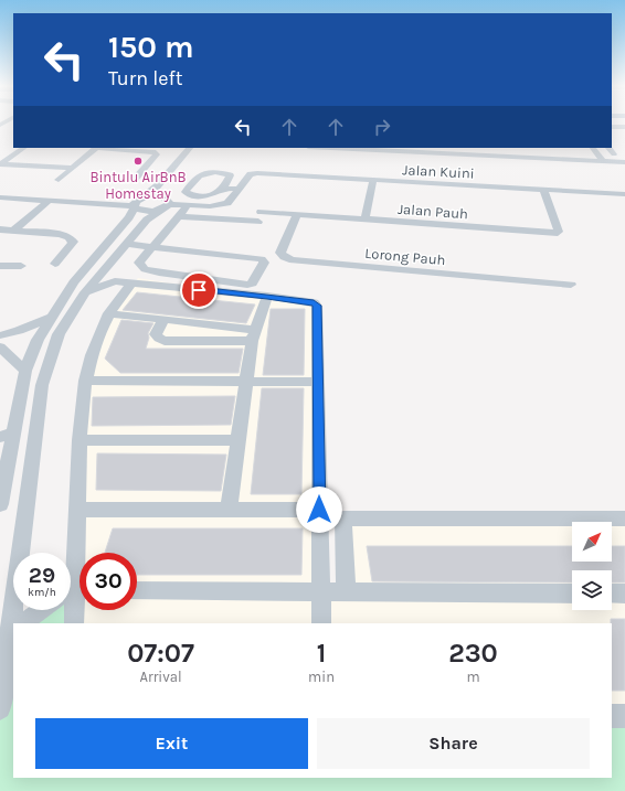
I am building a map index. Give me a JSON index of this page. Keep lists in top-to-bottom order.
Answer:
{
  "streets": {
    "street": ["Jalan Kuini", "Jalan Pauh", "Lorong Pauh"]
  },
  "crossings": [
    ["Jalan Kuini", "Jalan Pauh"],
    ["Jalan Pauh", "Lorong Pauh"]
  ],
  "places": ["Bintulu AirBnB Homestay"],
  "north": "top right",
  "page": {
    "turn": ["150 m", "Turn left"],
    "speed": "29 km/h",
    "limit": "30",
    "eta": [
      "07:07",
      "Arrival",
      "1",
      "min",
      "230",
      "m"
    ],
    "buttons": ["Exit", "Share"]
  }
}
